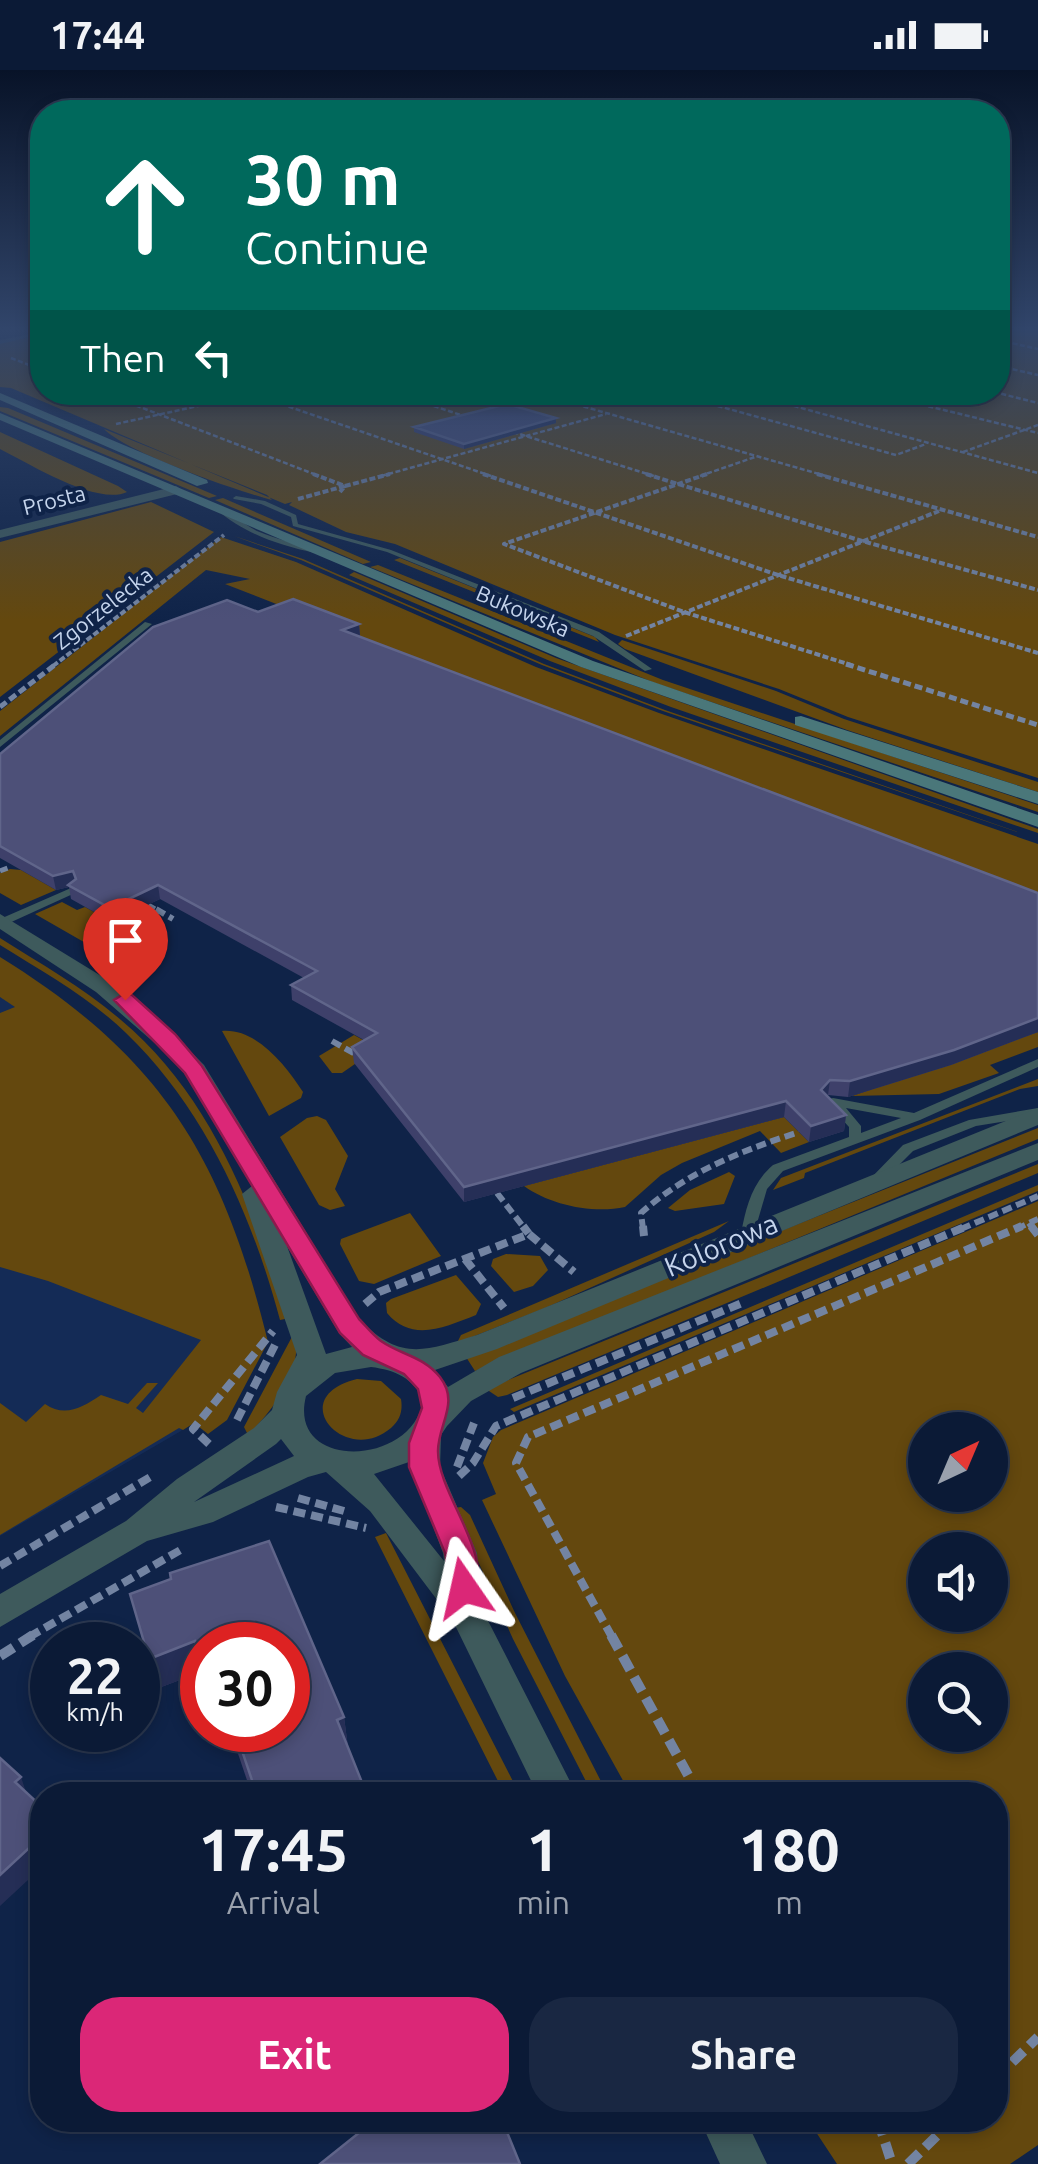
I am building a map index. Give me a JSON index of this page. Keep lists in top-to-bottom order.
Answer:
{
  "streets": {
    "main road": ["Bukowska"],
    "street": ["Prosta", "Kolorowa"],
    "path": ["Zgorzelecka"]
  },
  "crossings": [
    ["Prosta", "Bukowska"]
  ],
  "north": "top right",
  "page": {
    "status": "17:44",
    "turn": ["30 m", "Continue"],
    "then": "Then",
    "speed": "22 km/h",
    "limit": "30",
    "eta": [
      "17:45",
      "Arrival",
      "1",
      "min",
      "180",
      "m"
    ],
    "buttons": ["Exit", "Share"]
  }
}
